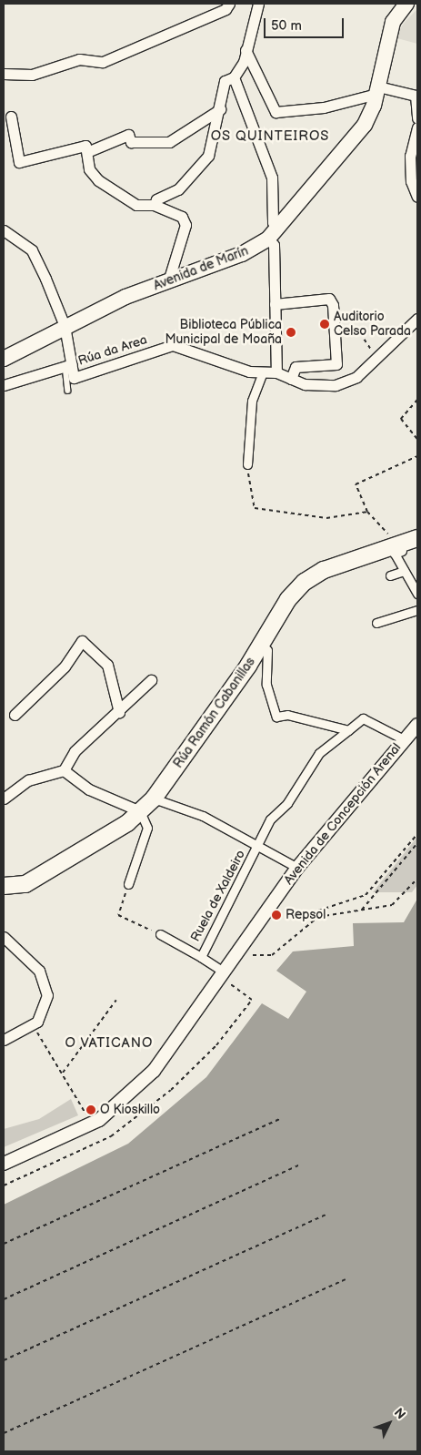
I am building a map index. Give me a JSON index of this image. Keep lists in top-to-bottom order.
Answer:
{
  "streets": {
    "main road": ["Avenida de Marín", "Rúa Ramón Cabanillas"],
    "street": ["Rúa da Area", "Avenida de Concepción Arenal", "Ruela de Xaldeiro"]
  },
  "crossings": [
    ["Avenida de Marín", "Rúa da Area"],
    ["Avenida de Concepción Arenal", "Ruela de Xaldeiro"]
  ],
  "districts": ["OS QUINTEIROS", "O VATICANO"],
  "places": [
    "Auditorio Celso Parada",
    "Biblioteca Pública Municipal de Moaña",
    "Repsol",
    "O Kioskillo"
  ],
  "scale_bar": "50 m",
  "north": "top right"
}
